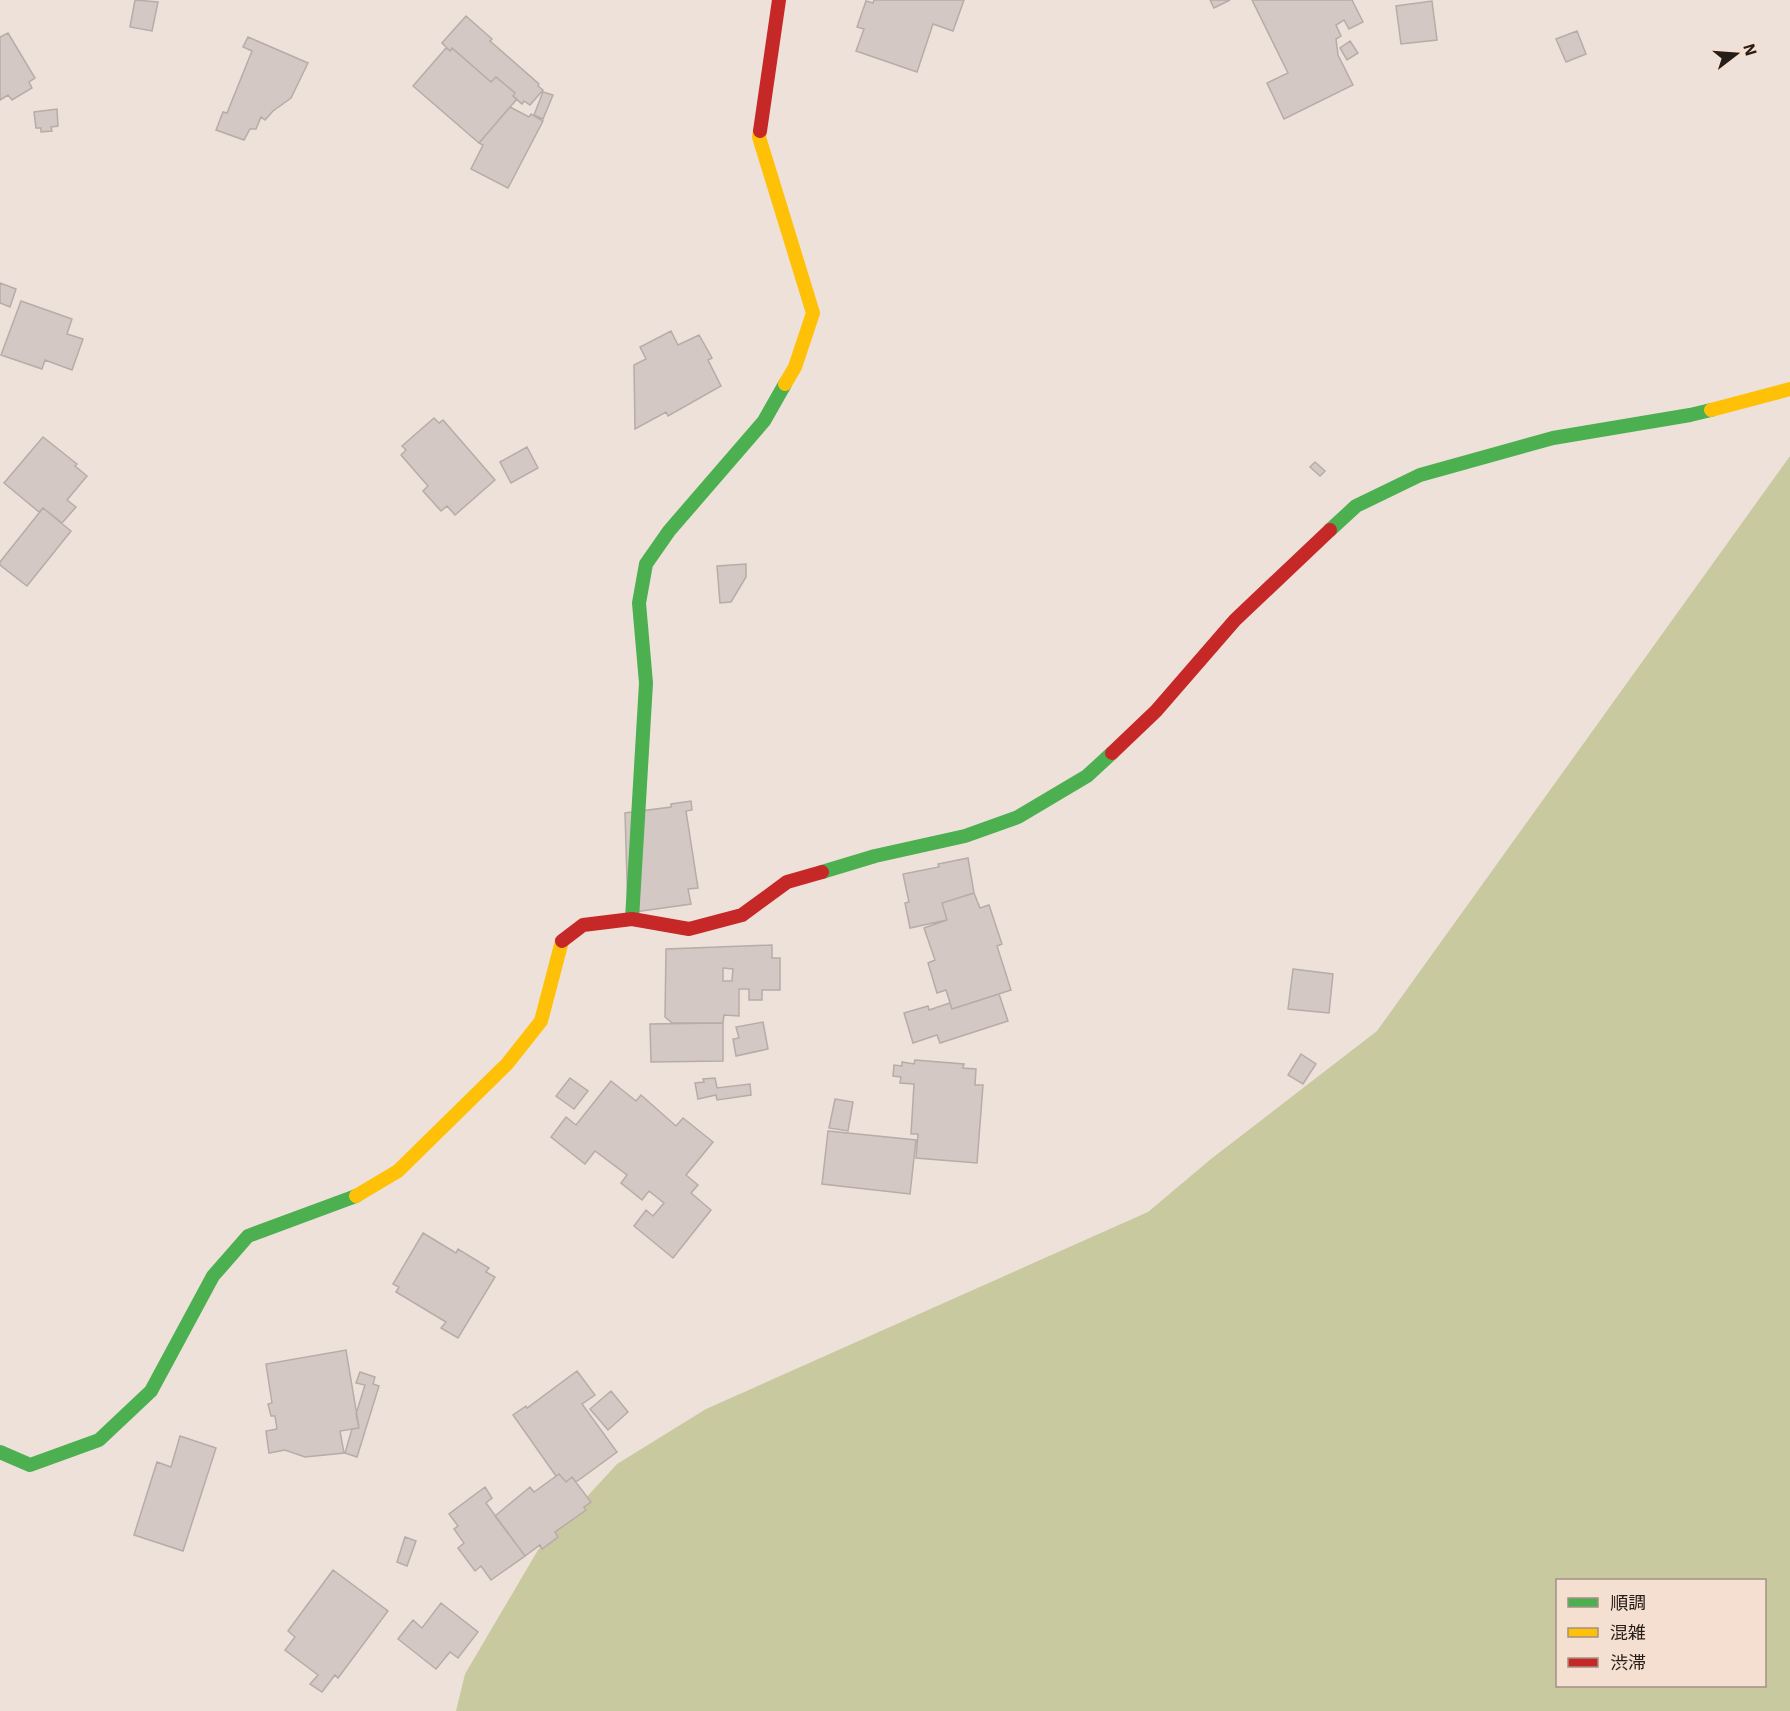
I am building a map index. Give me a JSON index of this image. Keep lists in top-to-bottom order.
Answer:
{
  "legend": ["順調", "混雑", "渋滞"],
  "north": "right"
}
